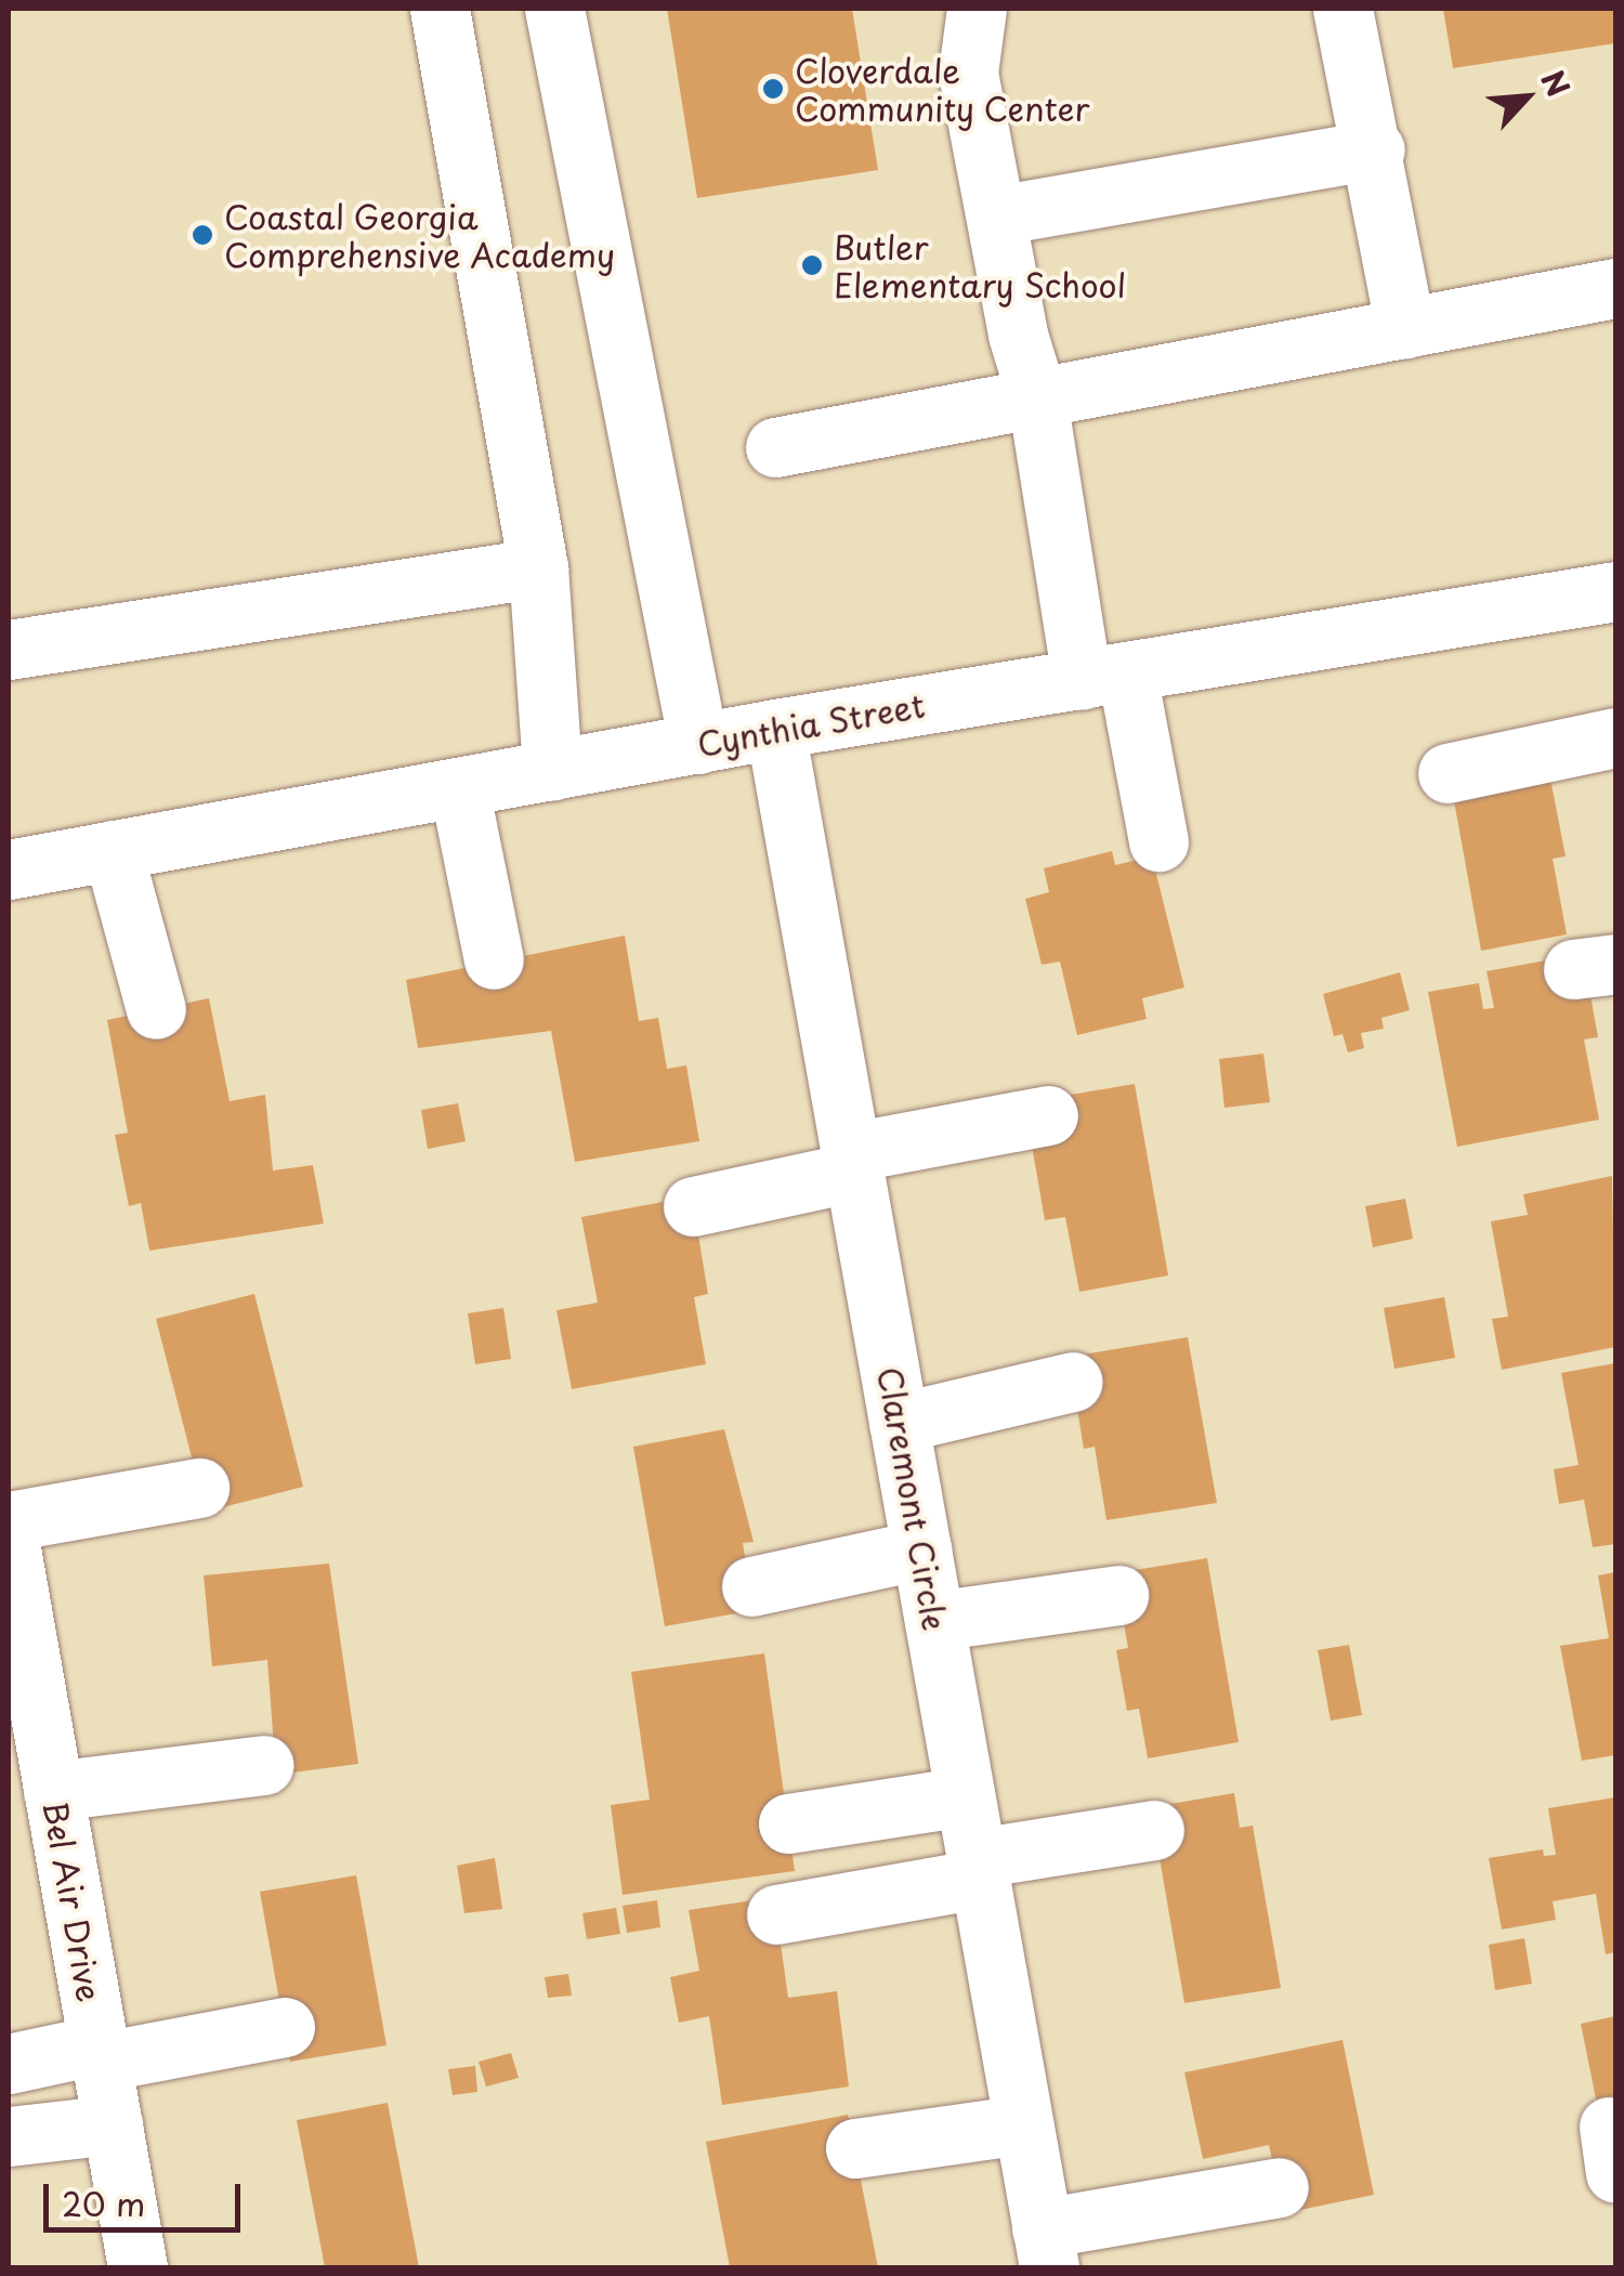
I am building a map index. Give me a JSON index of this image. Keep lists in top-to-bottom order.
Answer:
{
  "streets": {
    "street": ["Cynthia Street", "Claremont Circle", "Bel Air Drive"]
  },
  "crossings": [
    ["Cynthia Street", "Claremont Circle"]
  ],
  "places": ["Cloverdale Community Center", "Coastal Georgia Comprehensive Academy", "Butler Elementary School"],
  "scale_bar": "20 m",
  "north": "top right"
}
